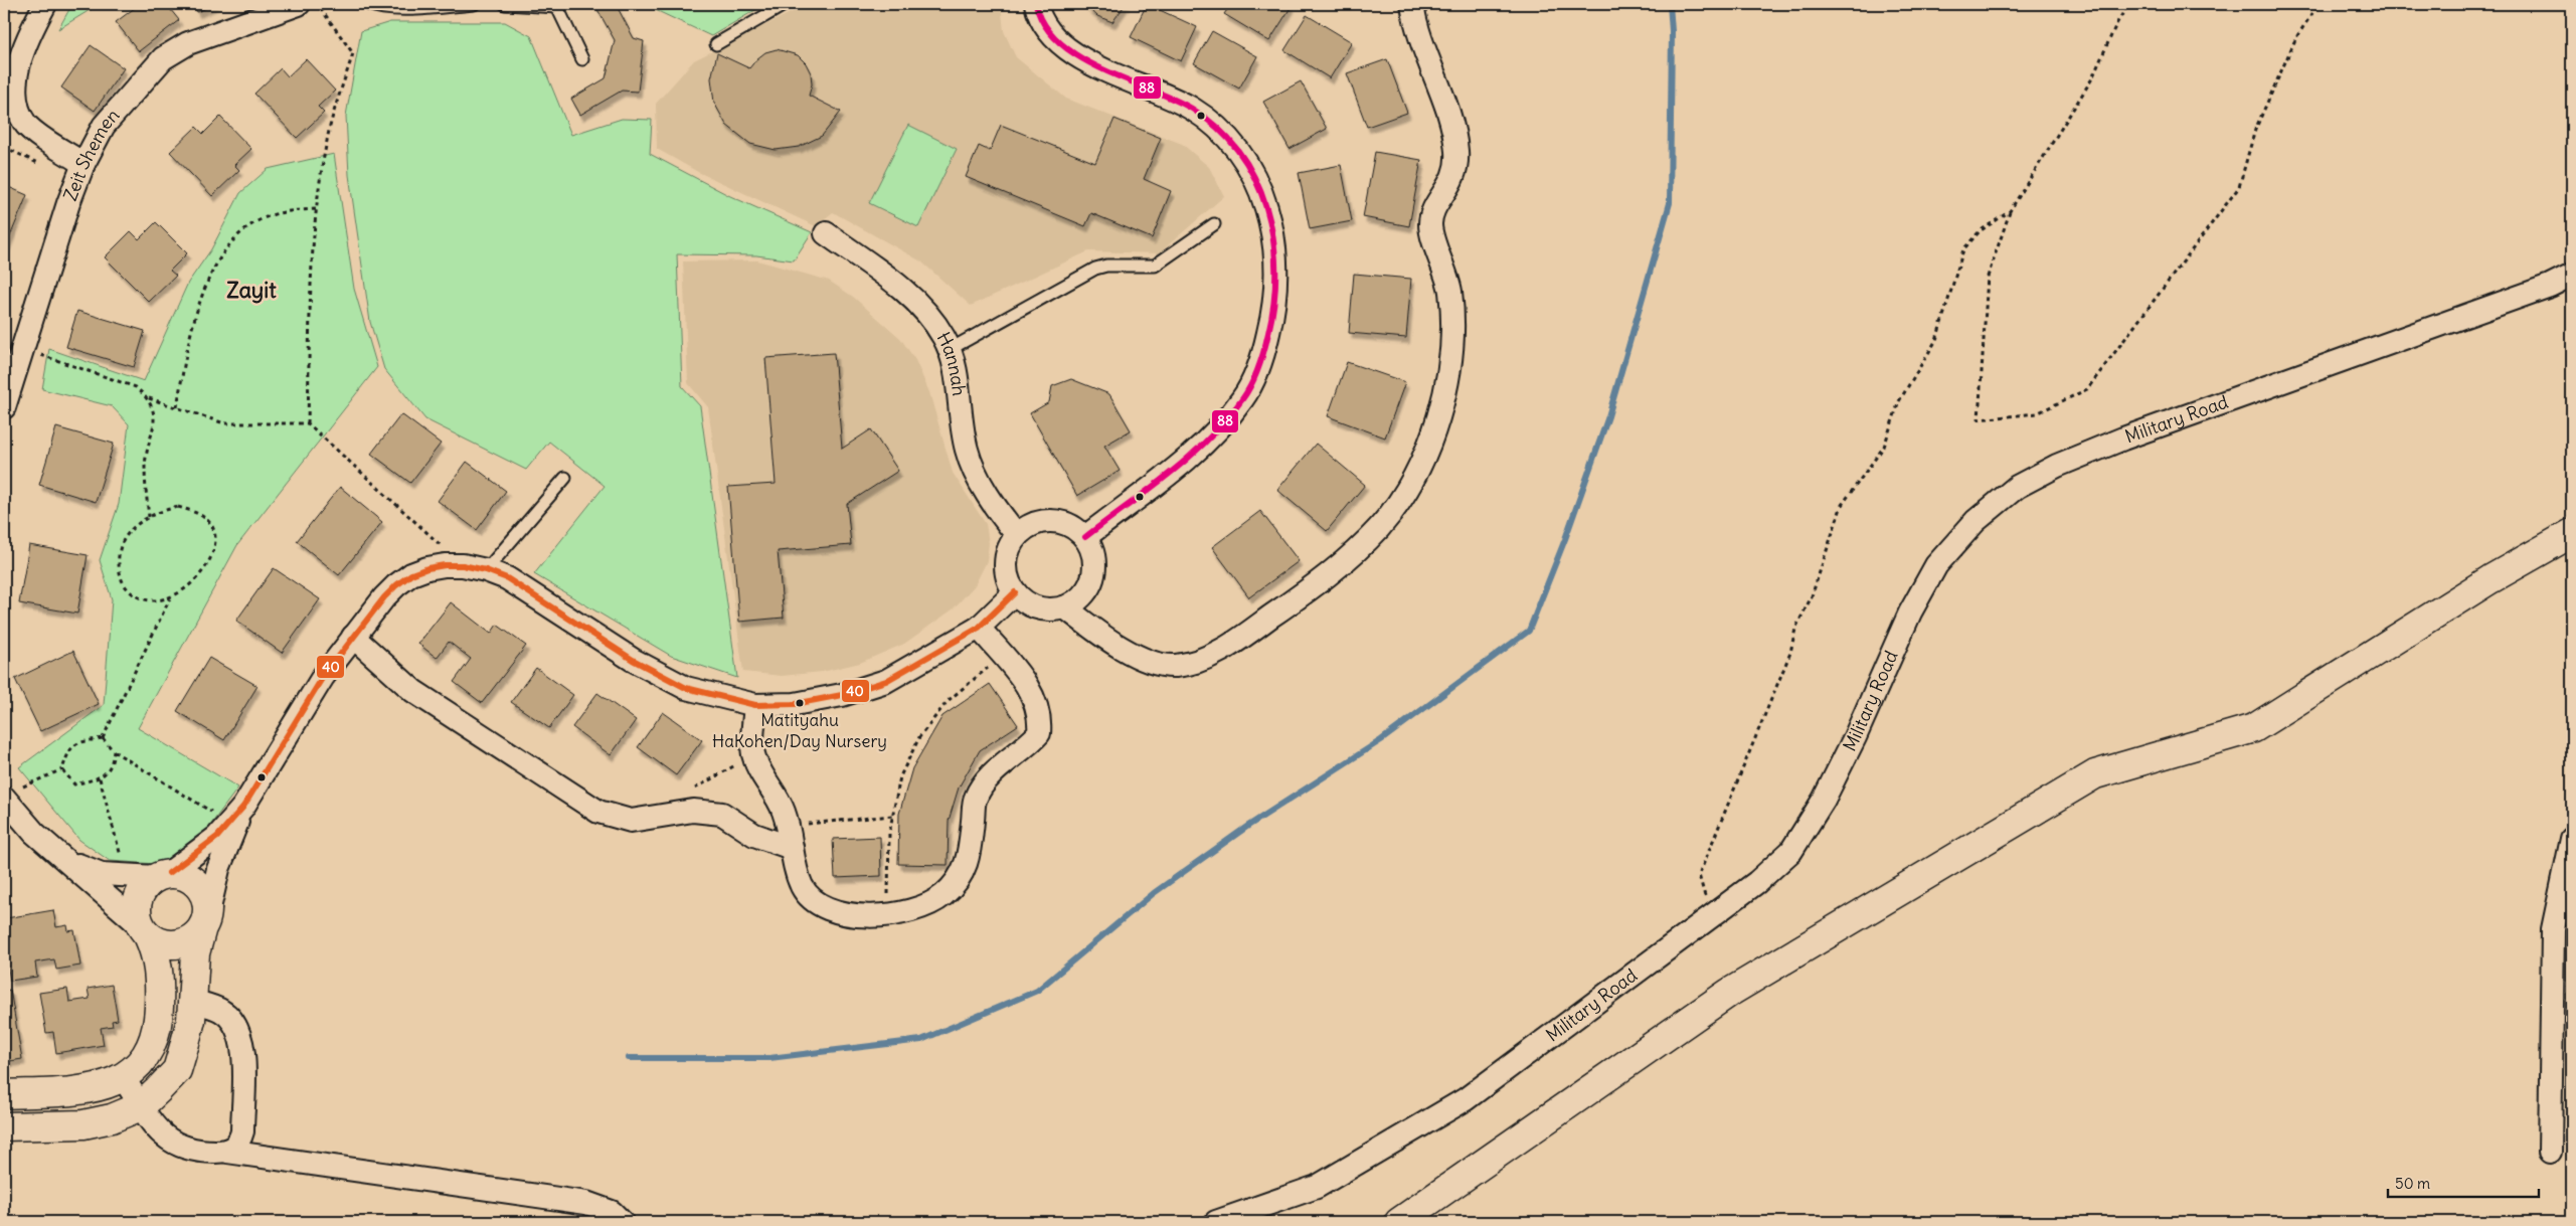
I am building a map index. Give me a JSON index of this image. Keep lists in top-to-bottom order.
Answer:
{
  "streets": {
    "street": ["Zeit Shemen", "Hannah", "Military Road"]
  },
  "districts": ["Zayit"],
  "places": ["Matityahu HaKohen/Day Nursery"],
  "lines": ["transit line 88", "transit line 40"],
  "scale_bar": "50 m"
}
